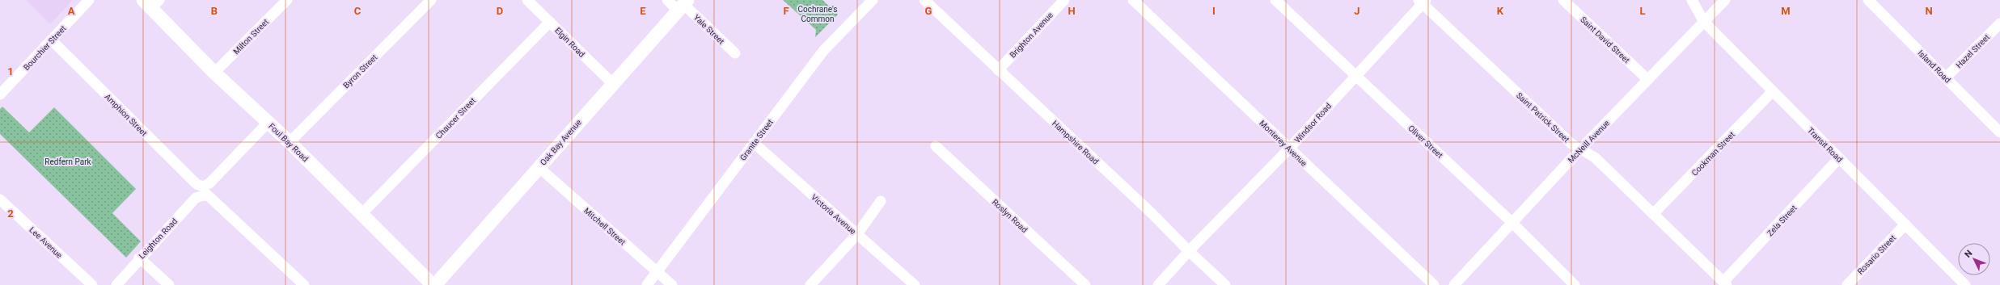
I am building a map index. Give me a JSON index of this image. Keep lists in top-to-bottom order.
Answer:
{
  "streets": {
    "main road": ["Foul Bay Road", "Oak Bay Avenue"],
    "street": [
      "Yale Street",
      "Brighton Avenue",
      "Milton Street",
      "Saint David Street",
      "Elgin Road",
      "Bourchier Street",
      "Hazel Street",
      "Island Road",
      "Byron Street",
      "Amphion Street",
      "Saint Patrick Street",
      "Chaucer Street",
      "Windsor Road",
      "Granite Street",
      "Oliver Street",
      "McNeill Avenue",
      "Hampshire Road",
      "Monterey Avenue",
      "Transit Road",
      "Cookman Street",
      "Victoria Avenue",
      "Roslyn Road",
      "Zela Street",
      "Mitchell Street",
      "Leighton Road",
      "Lee Avenue",
      "Rosario Street"
    ]
  },
  "crossings": [
    ["Yale Street", "Oak Bay Avenue"],
    ["Brighton Avenue", "Hampshire Road"],
    ["Milton Street", "Foul Bay Road"],
    ["Saint David Street", "McNeill Avenue"],
    ["Elgin Road", "Chaucer Street"],
    ["Elgin Road", "Oak Bay Avenue"],
    ["Bourchier Street", "Amphion Street"],
    ["Hazel Street", "Island Road"],
    ["Byron Street", "Foul Bay Road"],
    ["Amphion Street", "Leighton Road"],
    ["Saint Patrick Street", "Windsor Road"],
    ["Saint Patrick Street", "McNeill Avenue"],
    ["Saint Patrick Street", "Cookman Street"],
    ["Saint Patrick Street", "Zela Street"],
    ["Chaucer Street", "Foul Bay Road"],
    ["Windsor Road", "Oliver Street"],
    ["Windsor Road", "Hampshire Road"],
    ["Windsor Road", "Monterey Avenue"],
    ["Granite Street", "Victoria Avenue"],
    ["Granite Street", "Mitchell Street"],
    ["Oliver Street", "McNeill Avenue"],
    ["McNeill Avenue", "Transit Road"],
    ["Foul Bay Road", "Oak Bay Avenue"],
    ["Foul Bay Road", "Leighton Road"],
    ["Oak Bay Avenue", "Mitchell Street"],
    ["Transit Road", "Cookman Street"],
    ["Transit Road", "Zela Street"],
    ["Transit Road", "Rosario Street"]
  ],
  "parks": ["Cochrane's Common", "Redfern Park"],
  "north": "top left",
  "grid": {
    "columns": [
      "A",
      "B",
      "C",
      "D",
      "E",
      "F",
      "G",
      "H",
      "I",
      "J",
      "K",
      "L",
      "M",
      "N"
    ],
    "rows": ["1", "2"]
  }
}
